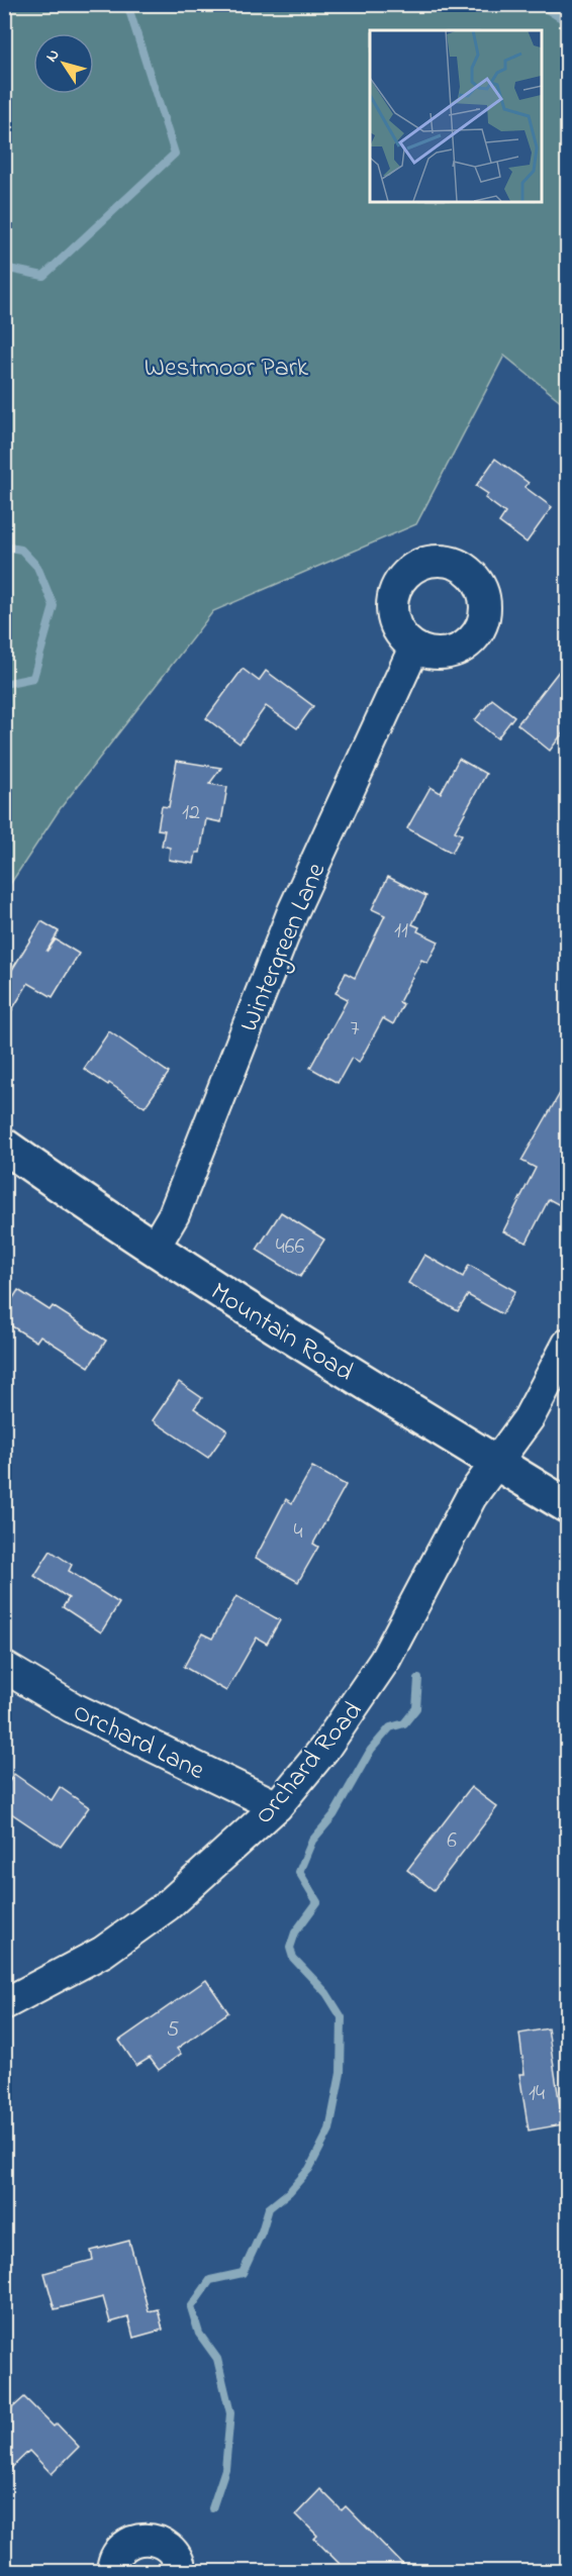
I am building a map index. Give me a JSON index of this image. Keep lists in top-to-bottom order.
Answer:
{
  "streets": {
    "main road": ["Mountain Road"],
    "street": ["Wintergreen Lane", "Orchard Lane", "Orchard Road"]
  },
  "crossings": [
    ["Wintergreen Lane", "Mountain Road"],
    ["Mountain Road", "Orchard Road"],
    ["Orchard Lane", "Orchard Road"]
  ],
  "parks": ["Westmoor Park"],
  "house_numbers": [
    "12",
    "11",
    "7",
    "466",
    "4",
    "6",
    "5",
    "14"
  ],
  "north": "top left"
}
